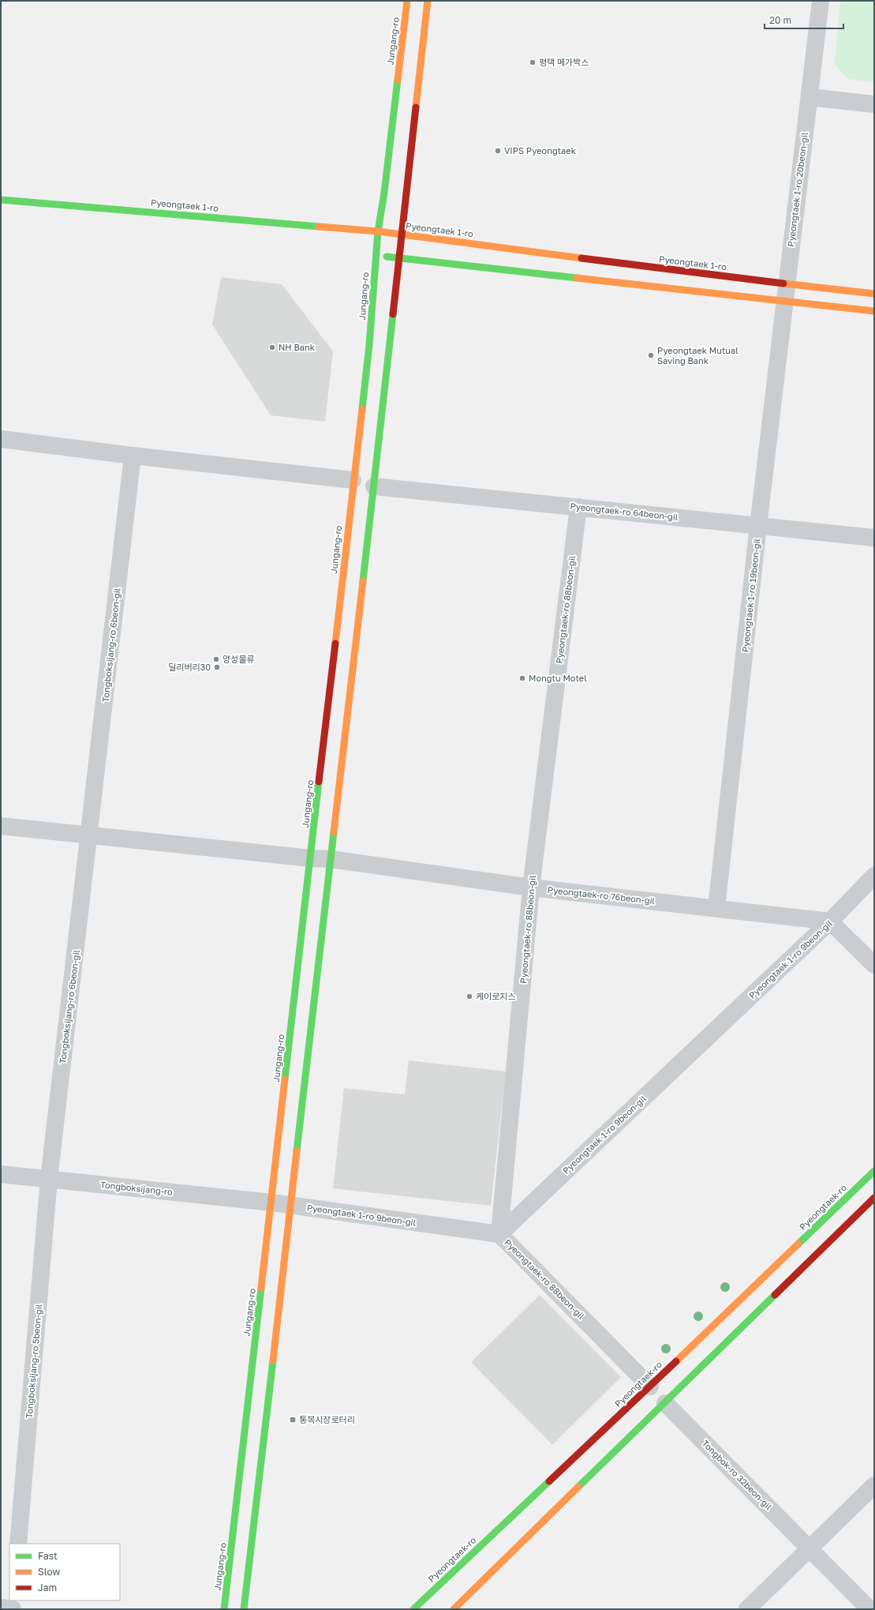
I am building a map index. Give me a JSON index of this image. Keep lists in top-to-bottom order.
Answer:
{
  "streets": {
    "street": [
      "Jungang-ro",
      "Pyeongtaek 1-ro 20beon-gil",
      "Pyeongtaek 1-ro",
      "Pyeongtaek-ro 64beon-gil",
      "Pyeongtaek 1-ro 19beon-gil",
      "Pyeongtaek-ro 88beon-gil",
      "Tongboksijang-ro 6beon-gil",
      "Pyeongtaek-ro 76beon-gil",
      "Pyeongtaek 1-ro 9beon-gil",
      "Tongboksijang-ro",
      "Pyeongtaek-ro",
      "Tongboksijang-ro 5beon-gil",
      "Tongbok-ro 32beon-gil"
    ]
  },
  "crossings": [
    ["Jungang-ro", "Pyeongtaek 1-ro"],
    ["Jungang-ro", "Pyeongtaek-ro 76beon-gil"],
    ["Jungang-ro", "Pyeongtaek 1-ro 9beon-gil"],
    ["Jungang-ro", "Tongboksijang-ro"],
    ["Pyeongtaek 1-ro 20beon-gil", "Pyeongtaek 1-ro"],
    ["Pyeongtaek 1-ro 20beon-gil", "Pyeongtaek 1-ro 19beon-gil"],
    ["Pyeongtaek 1-ro", "Pyeongtaek 1-ro 19beon-gil"],
    ["Pyeongtaek-ro 64beon-gil", "Pyeongtaek 1-ro 19beon-gil"],
    ["Pyeongtaek-ro 64beon-gil", "Pyeongtaek-ro 88beon-gil"],
    ["Pyeongtaek 1-ro 19beon-gil", "Pyeongtaek-ro 76beon-gil"],
    ["Pyeongtaek-ro 88beon-gil", "Pyeongtaek-ro 76beon-gil"],
    ["Pyeongtaek-ro 88beon-gil", "Pyeongtaek 1-ro 9beon-gil"],
    ["Pyeongtaek-ro 88beon-gil", "Pyeongtaek-ro"],
    ["Tongboksijang-ro 6beon-gil", "Tongboksijang-ro"],
    ["Tongboksijang-ro 6beon-gil", "Tongboksijang-ro 5beon-gil"],
    ["Pyeongtaek-ro 76beon-gil", "Pyeongtaek 1-ro 9beon-gil"],
    ["Pyeongtaek 1-ro 9beon-gil", "Tongboksijang-ro"],
    ["Tongboksijang-ro", "Tongboksijang-ro 5beon-gil"]
  ],
  "places": {
    "other": [
      "평택 메가박스",
      "VIPS Pyeongtaek",
      "NH Bank",
      "Pyeongtaek Mutual Saving Bank",
      "양성물류",
      "딜리버리30",
      "Mongtu Motel",
      "케이로지스"
    ],
    "transit": ["통복시장로터리"]
  },
  "legend": ["Fast", "Slow", "Jam"],
  "scale_bar": "20 m"
}
